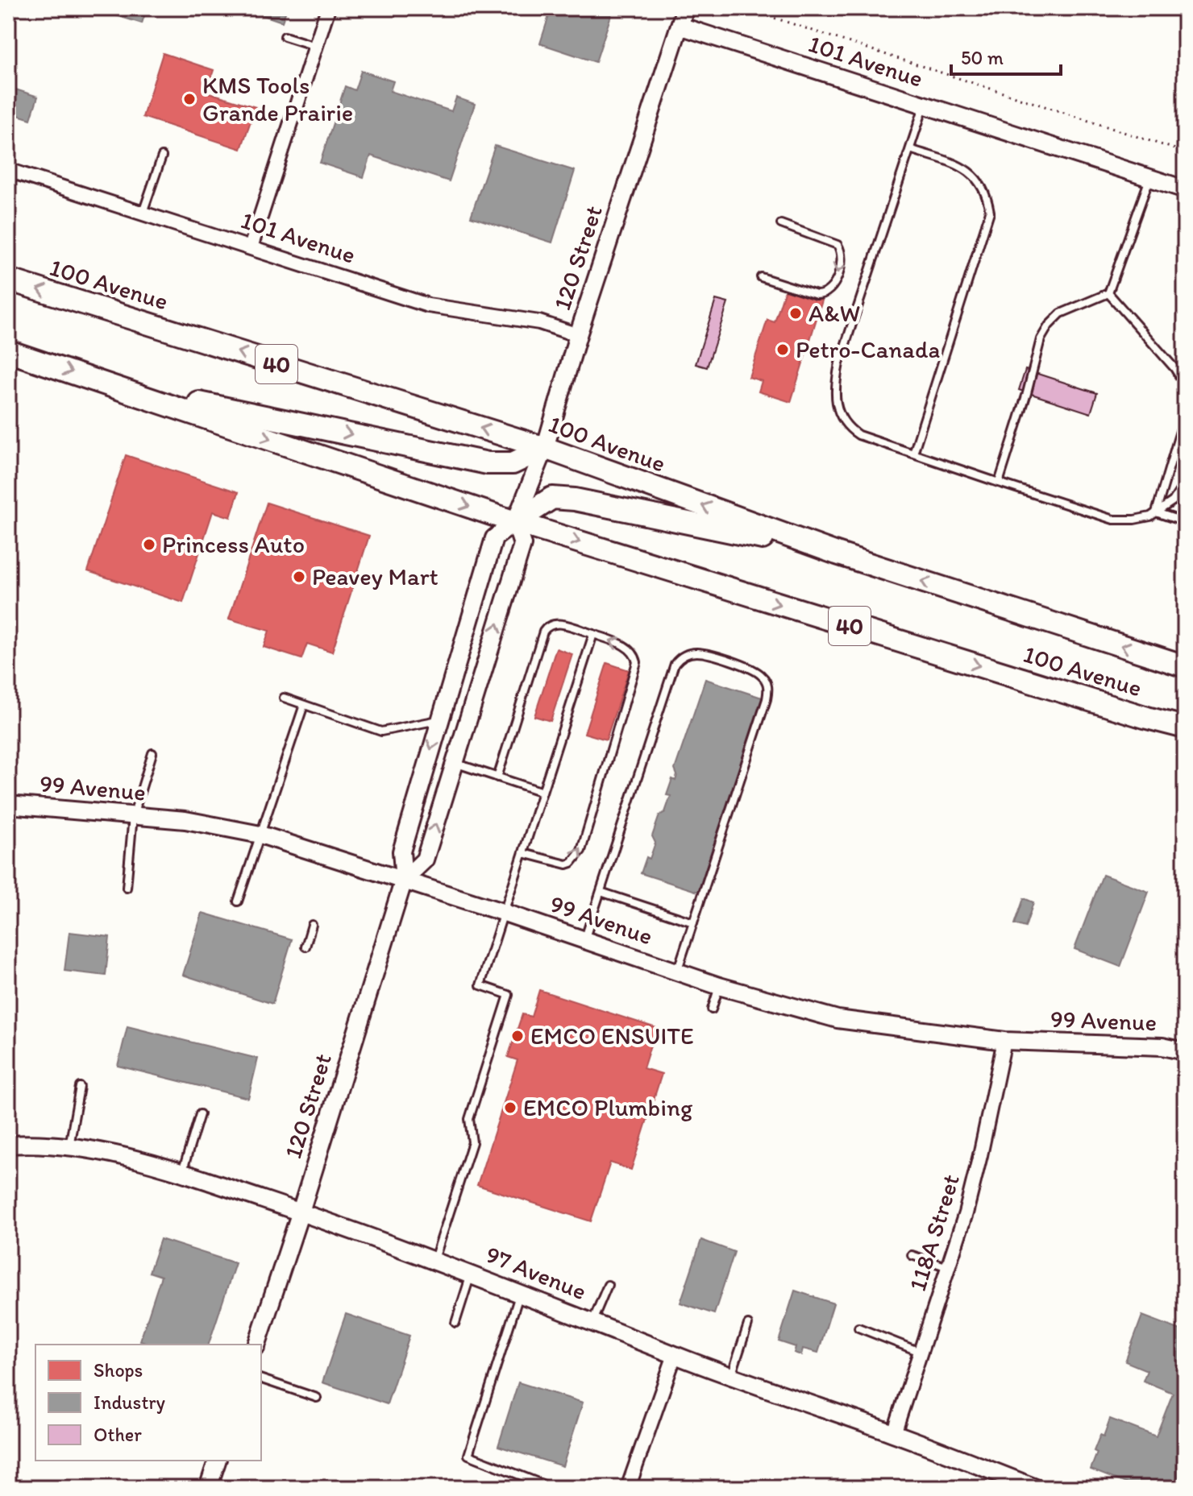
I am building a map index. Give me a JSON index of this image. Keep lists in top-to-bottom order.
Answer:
{
  "streets": {
    "main road": ["100 Avenue", "40"],
    "street": [
      "101 Avenue",
      "120 Street",
      "99 Avenue",
      "118A Street",
      "97 Avenue"
    ]
  },
  "crossings": [
    ["101 Avenue", "120 Street"],
    ["120 Street", "100 Avenue"],
    ["120 Street", "99 Avenue"],
    ["120 Street", "97 Avenue"],
    ["99 Avenue", "118A Street"],
    ["118A Street", "97 Avenue"]
  ],
  "places": [
    "KMS Tools Grande Prairie",
    "A&W",
    "Petro-Canada",
    "Princess Auto",
    "Peavey Mart",
    "EMCO ENSUITE",
    "EMCO Plumbing"
  ],
  "legend": ["Shops", "Industry", "Other"],
  "scale_bar": "50 m"
}
